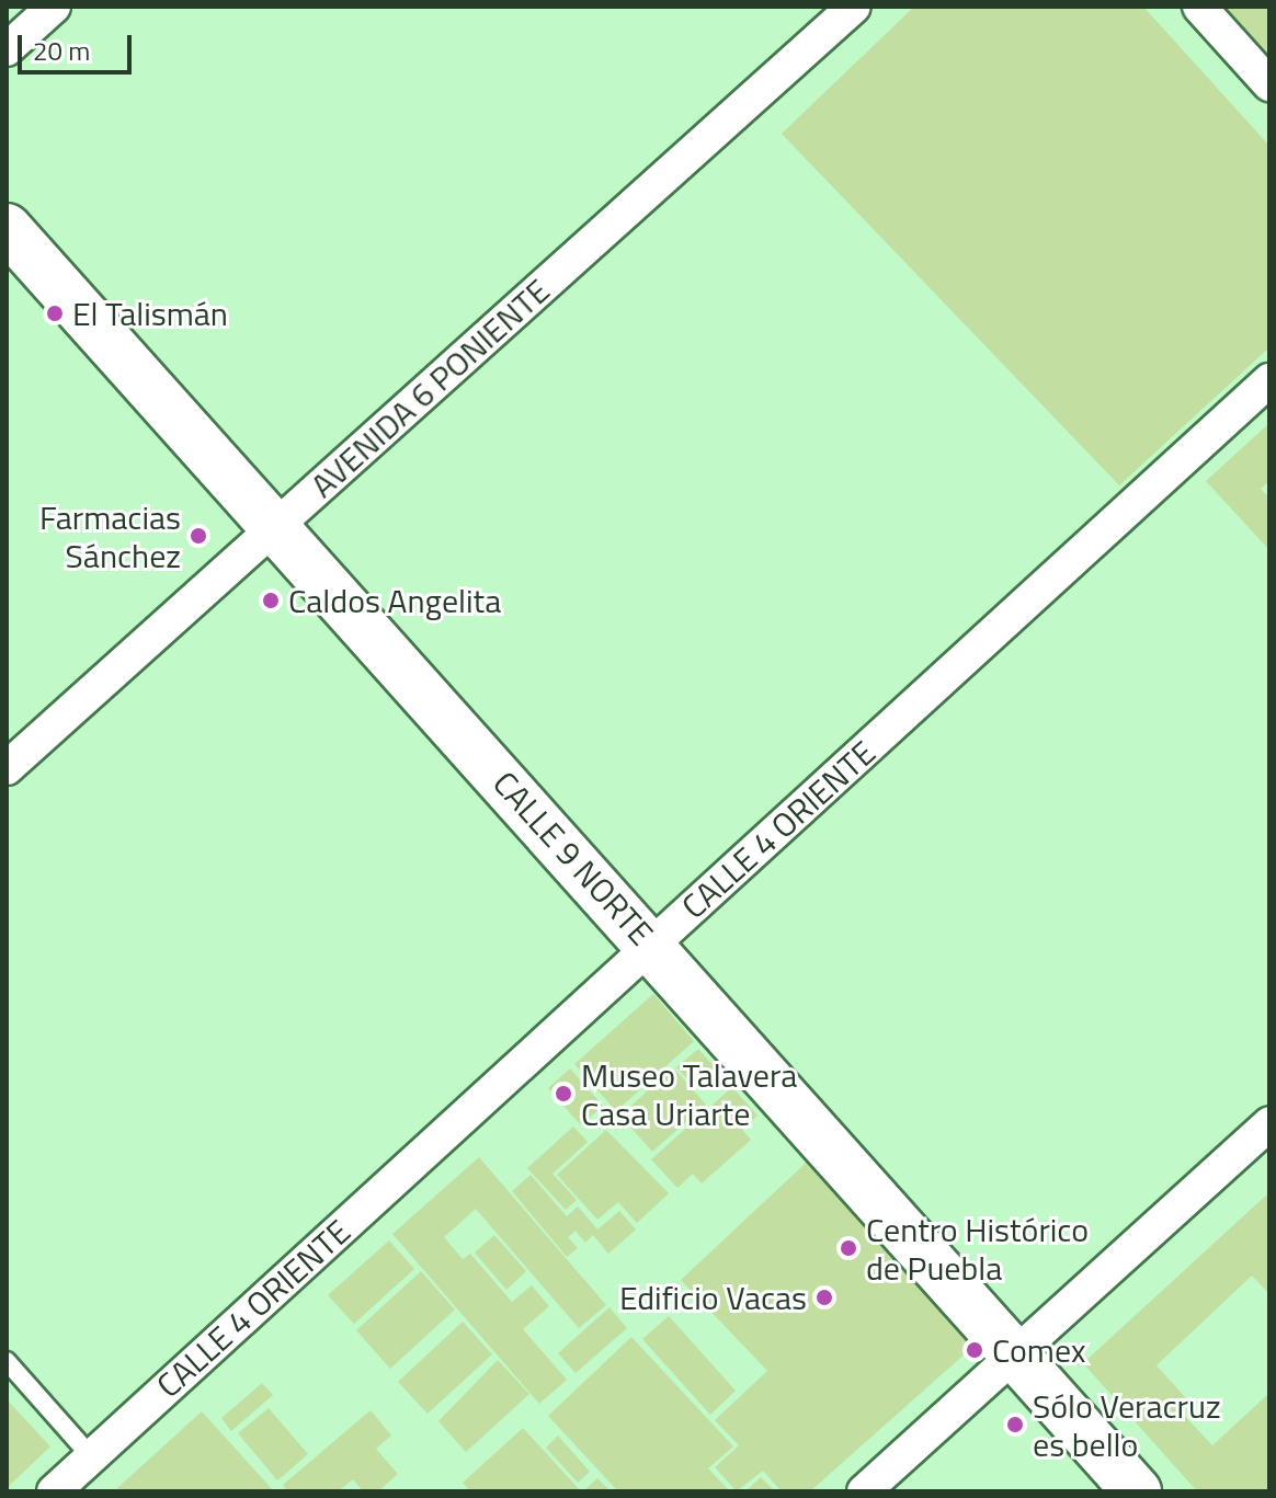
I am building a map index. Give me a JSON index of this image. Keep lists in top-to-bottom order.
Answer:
{
  "streets": {
    "street": ["AVENIDA 6 PONIENTE", "CALLE 4 ORIENTE", "CALLE 9 NORTE"]
  },
  "crossings": [
    ["AVENIDA 6 PONIENTE", "CALLE 9 NORTE"],
    ["CALLE 4 ORIENTE", "CALLE 9 NORTE"]
  ],
  "places": [
    "El Talismán",
    "Farmacias Sánchez",
    "Caldos Angelita",
    "Museo Talavera Casa Uriarte",
    "Centro Histórico de Puebla",
    "Edificio Vacas",
    "Comex",
    "Sólo Veracruz es bello"
  ],
  "scale_bar": "20 m"
}
